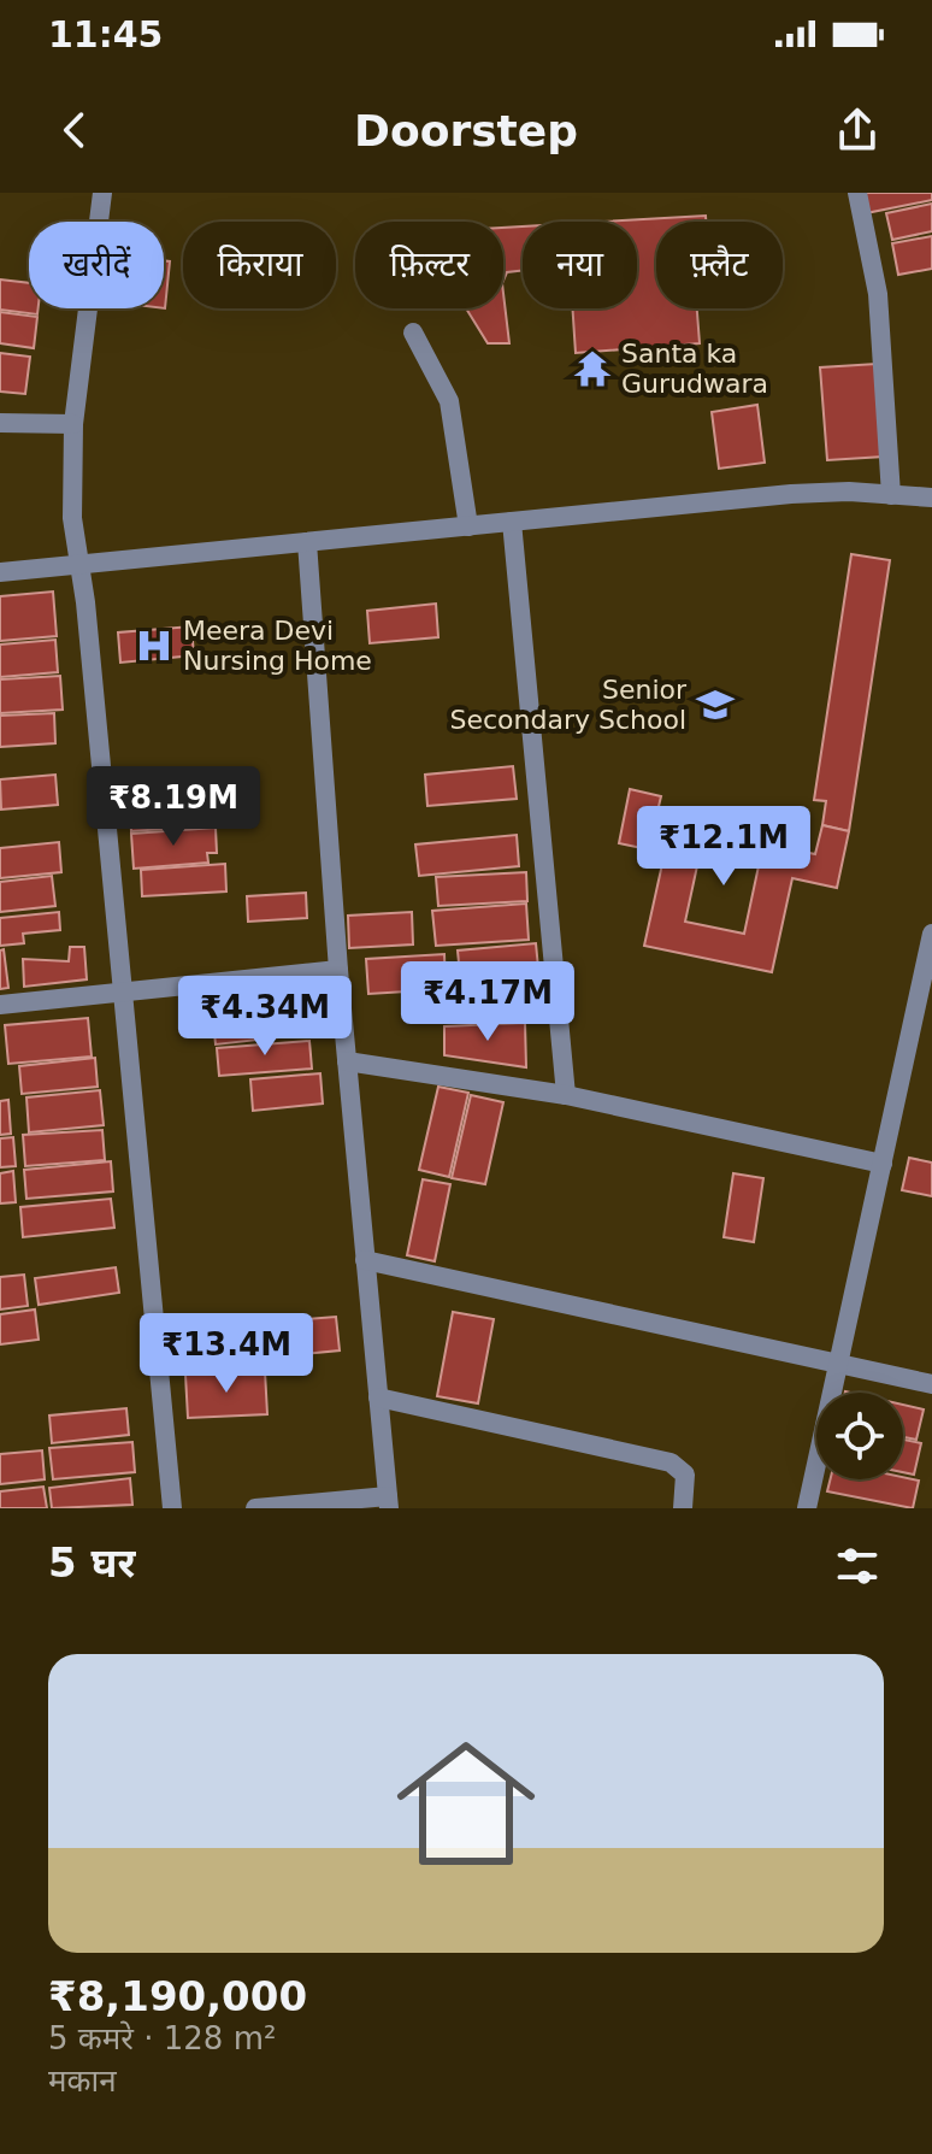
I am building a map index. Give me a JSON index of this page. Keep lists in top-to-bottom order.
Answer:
{
  "places": {
    "temple": ["Santa ka Gurudwara"],
    "hospital": ["Meera Devi Nursing Home"],
    "school or university": ["Senior Secondary School"]
  },
  "page": {
    "status": "11:45",
    "header": "Doorstep",
    "chip": [
      "खरीदें",
      "किराया",
      "फ़िल्टर",
      "नया",
      "फ़्लैट"
    ],
    "price": [
      "₹8.19M",
      "₹12.1M",
      "₹4.17M",
      "₹4.34M",
      "₹13.4M"
    ],
    "heading": "5 घर",
    "list": [
      {
        "name": "₹8,190,000",
        "note": "5 कमरे · 128 m² · मकान"
      }
    ]
  }
}
